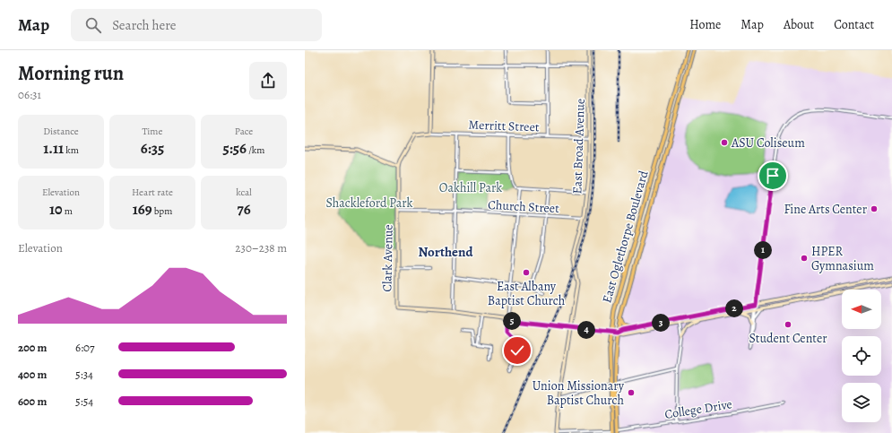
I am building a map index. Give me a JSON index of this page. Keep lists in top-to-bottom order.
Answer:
{
  "streets": {
    "main road": [
      "Merritt Street",
      "East Broad Avenue",
      "East Oglethorpe Boulevard",
      "Clark Avenue"
    ],
    "street": ["Church Street", "College Drive"]
  },
  "crossings": [
    ["Merritt Street", "East Broad Avenue"],
    ["Merritt Street", "Clark Avenue"],
    ["East Broad Avenue", "Church Street"],
    ["East Broad Avenue", "College Drive"],
    ["Church Street", "Clark Avenue"],
    ["East Oglethorpe Boulevard", "College Drive"]
  ],
  "districts": ["Northend"],
  "parks": ["Oakhill Park", "Shackleford Park"],
  "places": [
    "ASU Coliseum",
    "Fine Arts Center",
    "HPER Gymnasium",
    "East Albany Baptist Church",
    "Student Center",
    "Union Missionary Baptist Church"
  ],
  "north": "left",
  "page": {
    "header": "Map",
    "search": "Search here",
    "nav": [
      "Home",
      "Map",
      "About",
      "Contact"
    ],
    "heading": ["Morning run", "06:31"],
    "stats": [
      ["Distance", "1.11 km"],
      ["Time", "6:35"],
      ["Pace", "5:56 /km"],
      ["Elevation", "10 m"],
      ["Heart rate", "169 bpm"],
      ["kcal", "76"]
    ],
    "chart": ["Elevation", "230–238 m"],
    "pins": [
      "1",
      "2",
      "5",
      "3",
      "4"
    ],
    "list": [
      {
        "name": "200 m",
        "note": "6:07"
      },
      {
        "name": "400 m",
        "note": "5:34"
      },
      {
        "name": "600 m",
        "note": "5:54"
      }
    ]
  }
}
